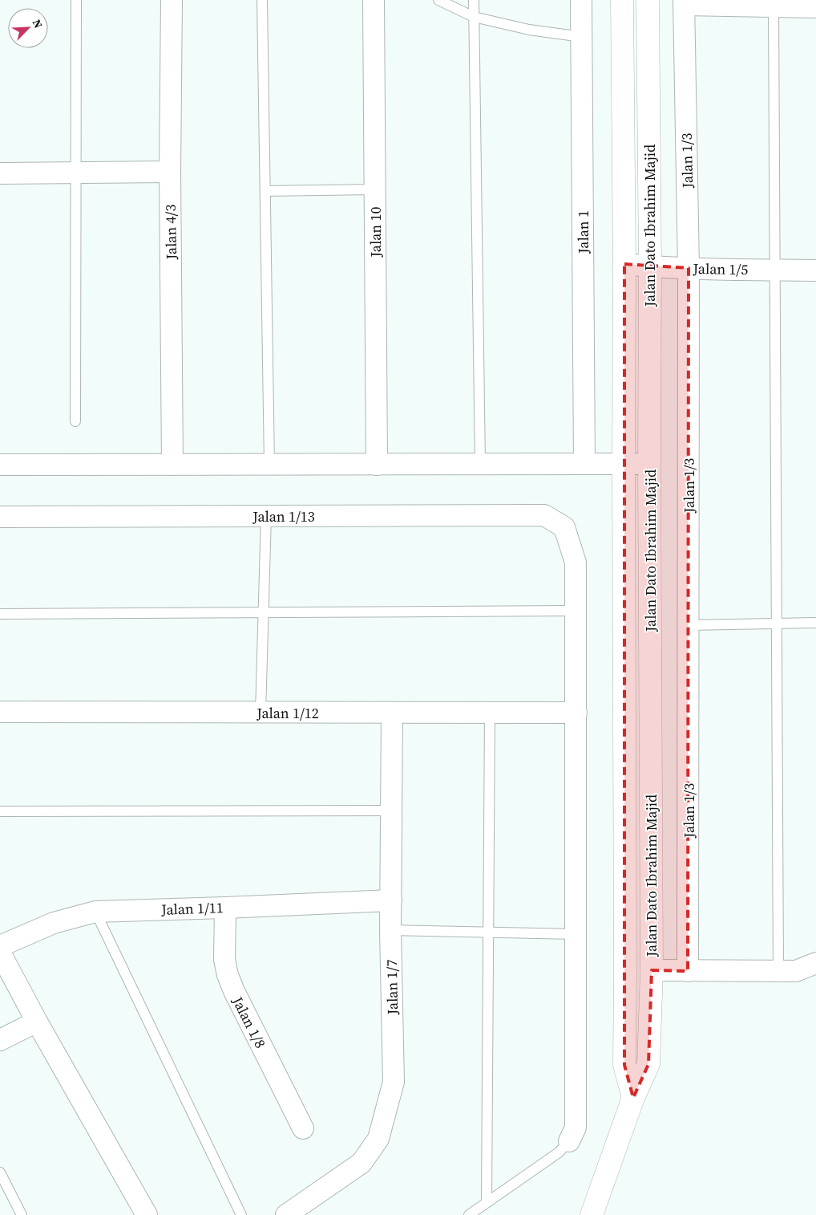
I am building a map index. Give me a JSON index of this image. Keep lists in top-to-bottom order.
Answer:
{
  "streets": {
    "street": [
      "Jalan 1/3",
      "Jalan Dato Ibrahim Majid",
      "Jalan 4/3",
      "Jalan 10",
      "Jalan 1",
      "Jalan 1/5",
      "Jalan 1/13",
      "Jalan 1/12",
      "Jalan 1/11",
      "Jalan 1/7",
      "Jalan 1/8"
    ]
  },
  "crossings": [
    ["Jalan 1/3", "Jalan 1/5"],
    ["Jalan Dato Ibrahim Majid", "Jalan 1/5"],
    ["Jalan 1/12", "Jalan 1/7"],
    ["Jalan 1/11", "Jalan 1/7"],
    ["Jalan 1/11", "Jalan 1/8"]
  ],
  "north": "top right"
}
